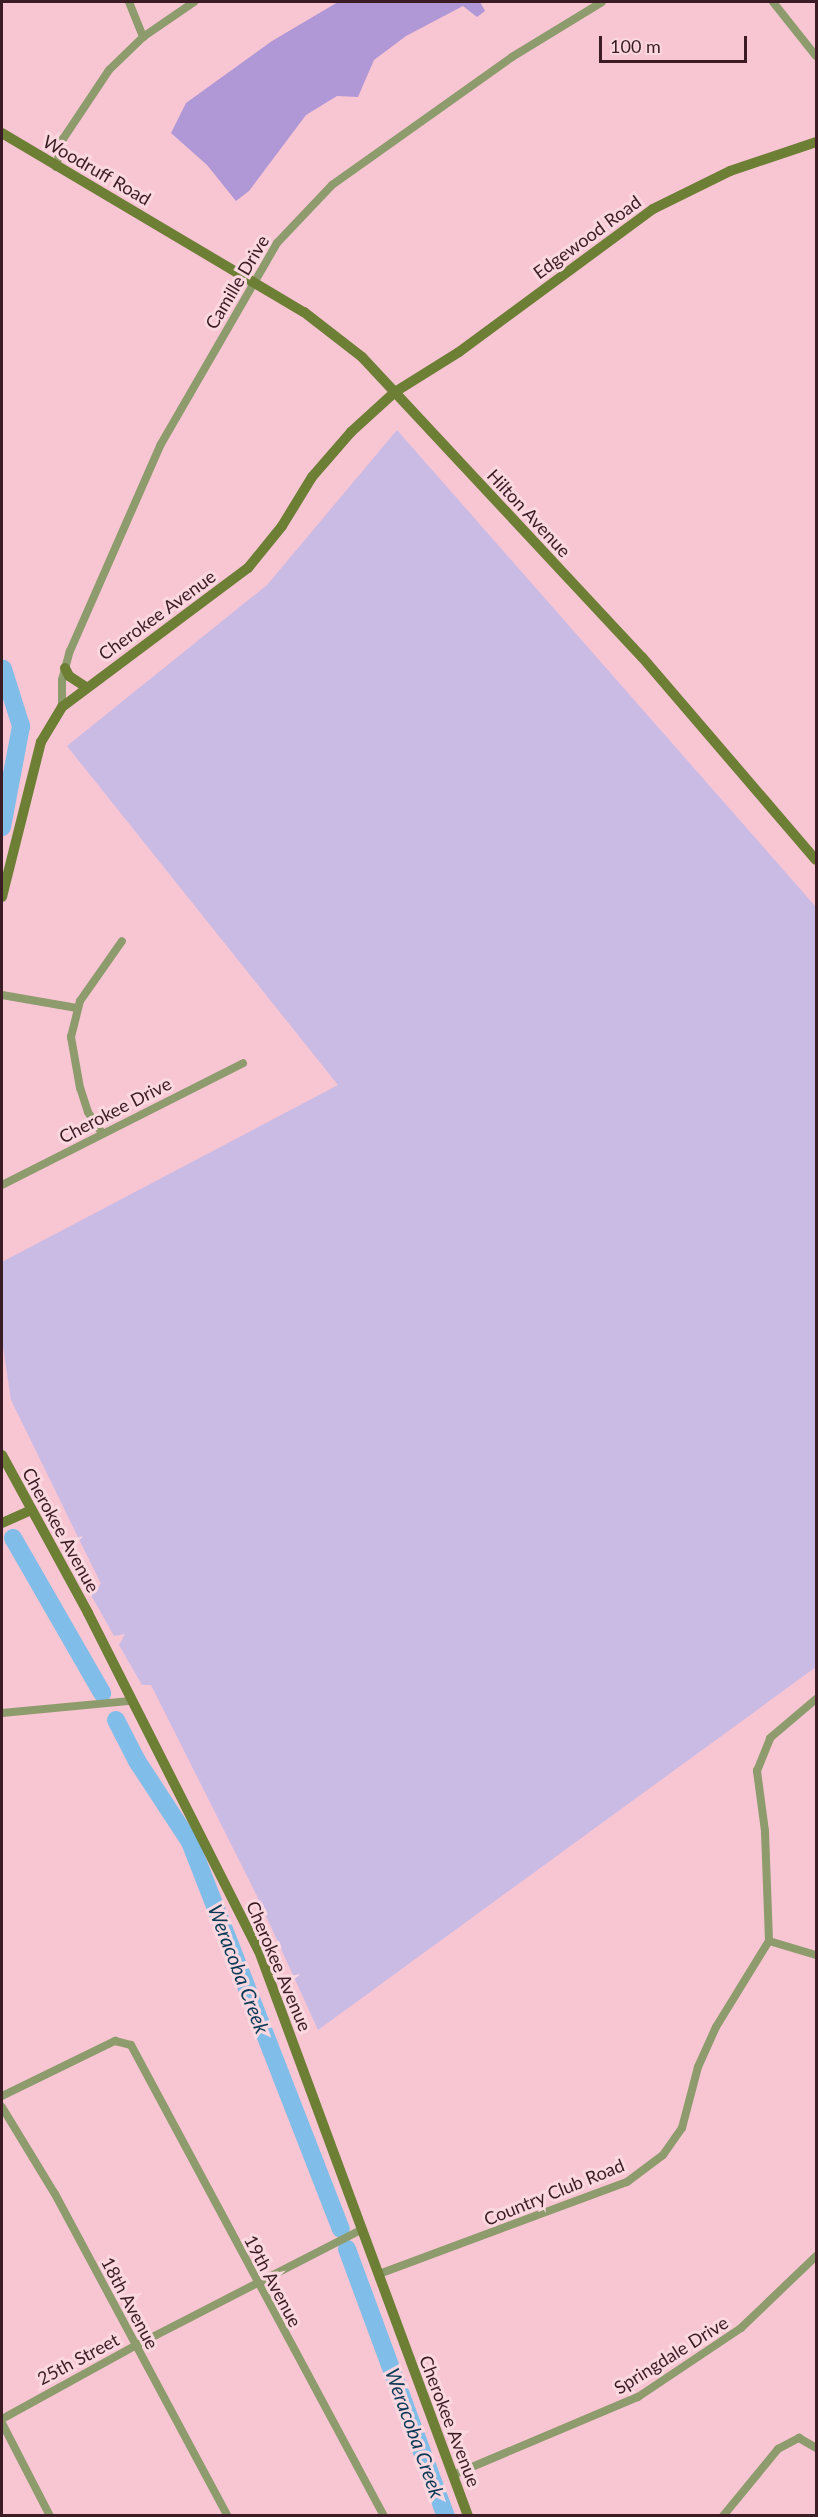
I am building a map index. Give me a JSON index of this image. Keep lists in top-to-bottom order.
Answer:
{
  "streets": {
    "street": [
      "Woodruff Road",
      "Edgewood Road",
      "Camille Drive",
      "Hilton Avenue",
      "Cherokee Avenue",
      "Cherokee Drive",
      "Country Club Road",
      "19th Avenue",
      "18th Avenue",
      "Springdale Drive",
      "25th Street"
    ]
  },
  "crossings": [
    ["Woodruff Road", "Hilton Avenue"],
    ["Edgewood Road", "Hilton Avenue"],
    ["Edgewood Road", "Cherokee Avenue"],
    ["Camille Drive", "Hilton Avenue"],
    ["Camille Drive", "Cherokee Avenue"],
    ["Hilton Avenue", "Cherokee Avenue"],
    ["Cherokee Avenue", "Country Club Road"],
    ["Cherokee Avenue", "Springdale Drive"],
    ["Cherokee Avenue", "25th Street"],
    ["19th Avenue", "25th Street"],
    ["18th Avenue", "25th Street"]
  ],
  "water": ["Weracoba Creek"],
  "scale_bar": "100 m"
}
